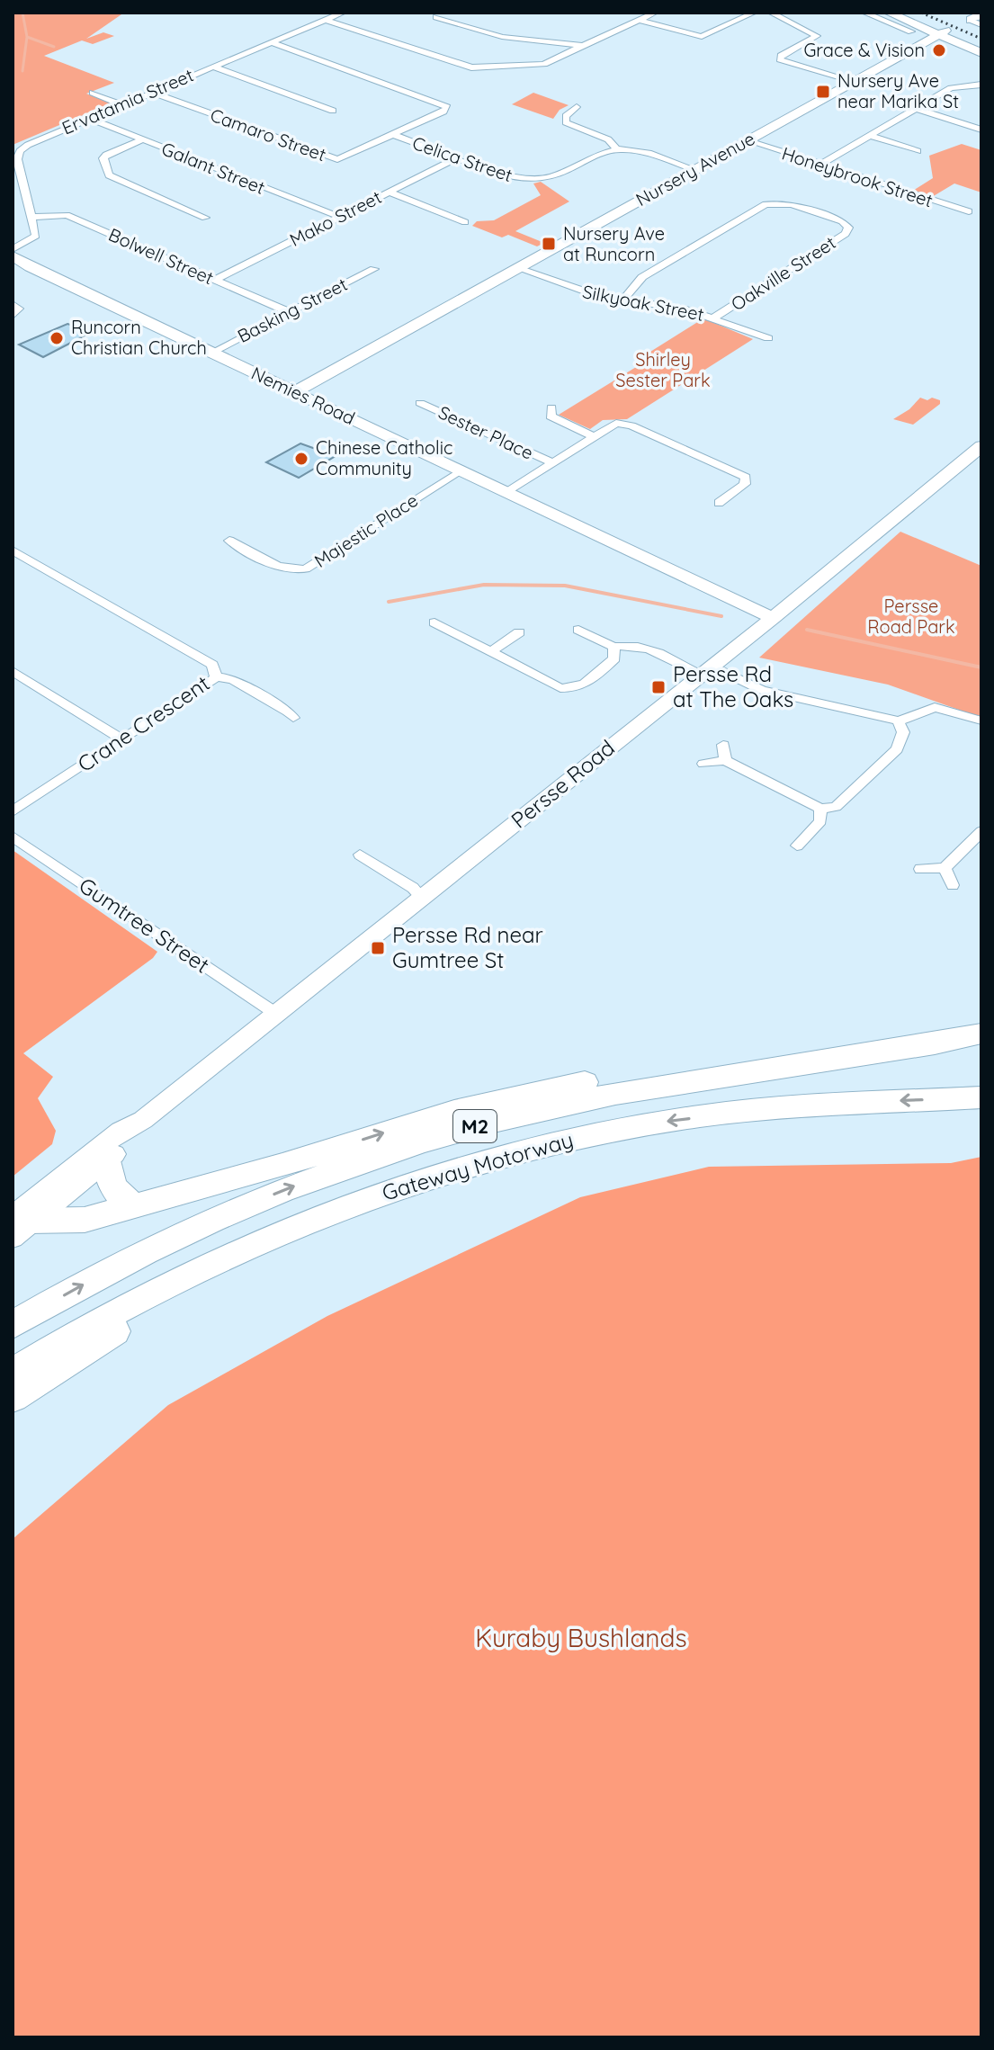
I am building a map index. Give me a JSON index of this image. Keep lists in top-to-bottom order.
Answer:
{
  "streets": {
    "highway": ["M2", "Gateway Motorway"],
    "street": [
      "Ervatamia Street",
      "Camaro Street",
      "Celica Street",
      "Galant Street",
      "Nursery Avenue",
      "Honeybrook Street",
      "Mako Street",
      "Bolwell Street",
      "Oakville Street",
      "Silkyoak Street",
      "Basking Street",
      "Nemies Road",
      "Sester Place",
      "Majestic Place",
      "Crane Crescent",
      "Persse Road",
      "Gumtree Street"
    ]
  },
  "crossings": [
    ["Ervatamia Street", "Camaro Street"],
    ["Ervatamia Street", "Galant Street"],
    ["Ervatamia Street", "Bolwell Street"],
    ["Camaro Street", "Celica Street"],
    ["Celica Street", "Nursery Avenue"],
    ["Celica Street", "Mako Street"],
    ["Galant Street", "Mako Street"],
    ["Nursery Avenue", "Honeybrook Street"],
    ["Nursery Avenue", "Silkyoak Street"],
    ["Nursery Avenue", "Nemies Road"],
    ["Mako Street", "Bolwell Street"],
    ["Bolwell Street", "Basking Street"],
    ["Oakville Street", "Silkyoak Street"],
    ["Basking Street", "Nemies Road"],
    ["Nemies Road", "Majestic Place"],
    ["Nemies Road", "Persse Road"],
    ["Persse Road", "Gumtree Street"]
  ],
  "parks": ["Shirley Sester Park", "Persse Road Park", "Kuraby Bushlands"],
  "places": {
    "other": ["Grace & Vision", "Runcorn Christian Church", "Chinese Catholic Community"],
    "transit": [
      "Nursery Ave near Marika St",
      "Nursery Ave at Runcorn",
      "Persse Rd at The Oaks",
      "Persse Rd near Gumtree St"
    ]
  }
}
